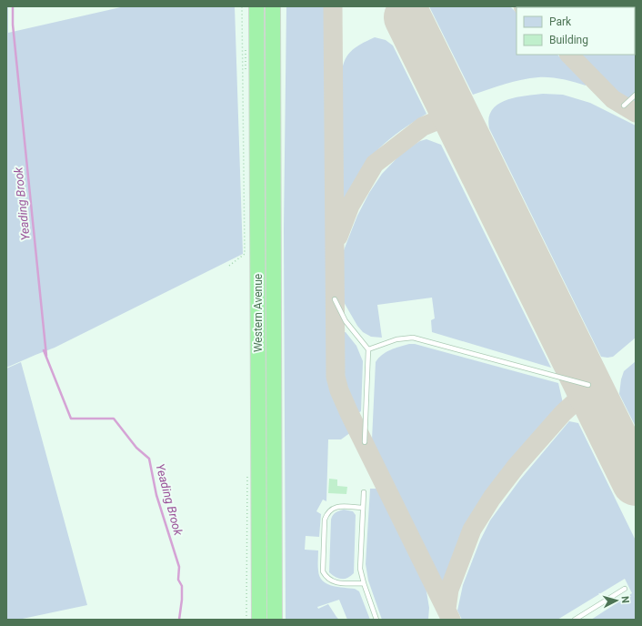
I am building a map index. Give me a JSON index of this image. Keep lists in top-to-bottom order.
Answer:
{
  "streets": {
    "highway": ["Western Avenue"]
  },
  "water": ["Yeading Brook"],
  "legend": ["Park", "Building"],
  "north": "right"
}
